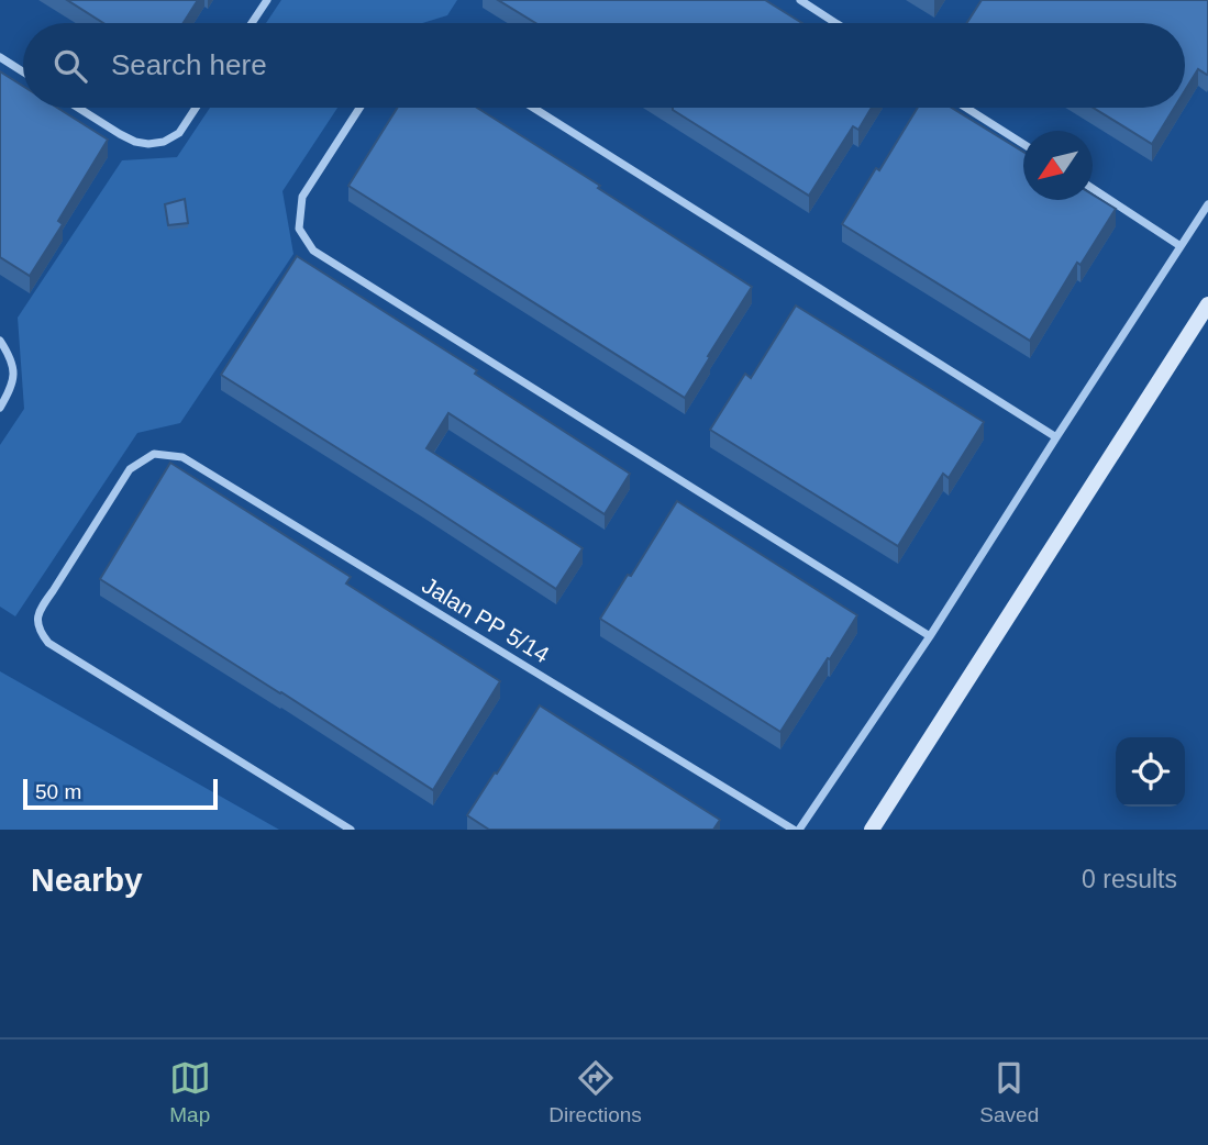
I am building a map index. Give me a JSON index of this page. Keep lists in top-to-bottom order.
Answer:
{
  "streets": {
    "street": ["Jalan PP 5/14"]
  },
  "scale_bar": "50 m",
  "north": "bottom left",
  "page": {
    "search": "Search here",
    "scale": "50 m",
    "heading": ["Nearby", "0 results"],
    "nav": ["Map", "Directions", "Saved"]
  }
}
